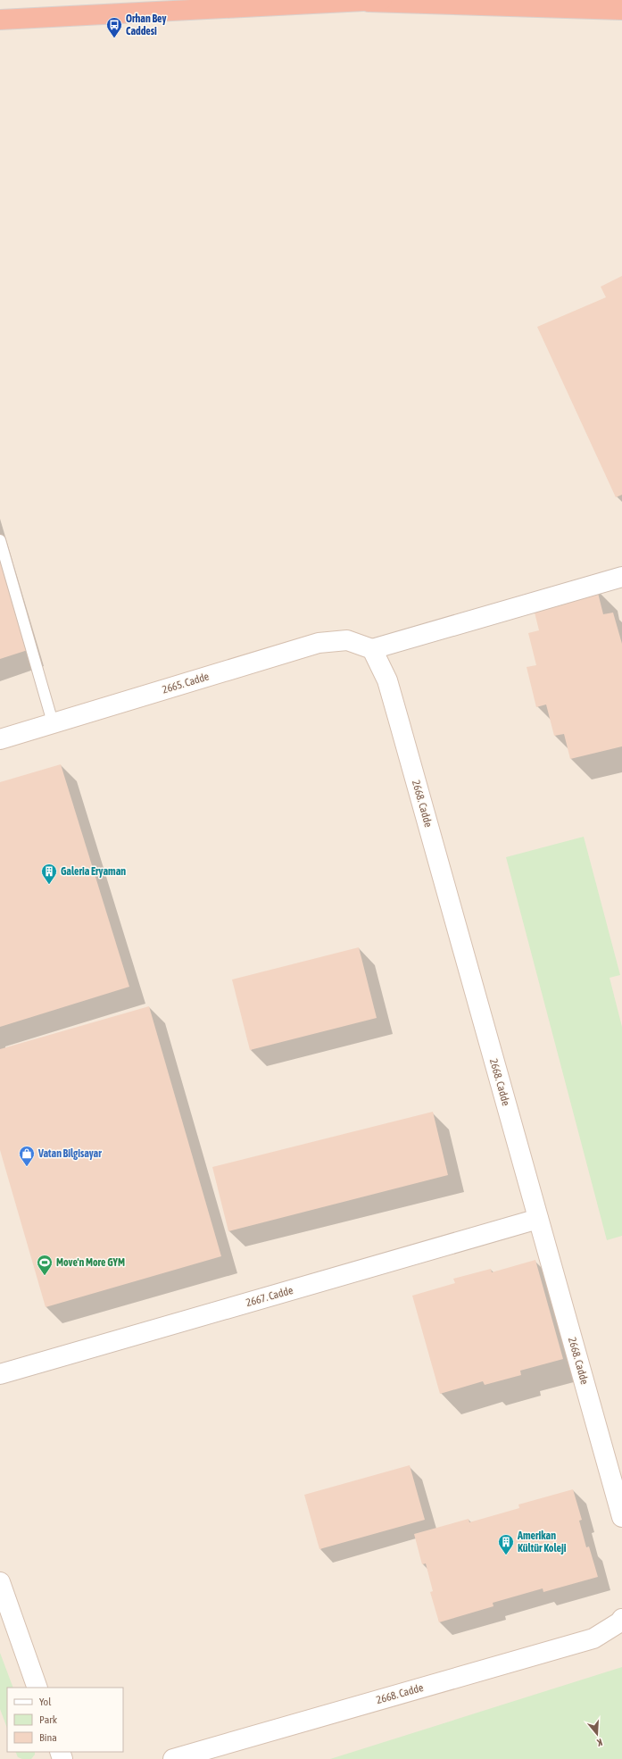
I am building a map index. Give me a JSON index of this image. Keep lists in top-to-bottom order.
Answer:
{
  "streets": {
    "street": ["2665. Cadde", "2668. Cadde", "2667. Cadde"]
  },
  "crossings": [
    ["2665. Cadde", "2668. Cadde"],
    ["2668. Cadde", "2667. Cadde"]
  ],
  "places": {
    "bus stop": ["Orhan Bey Caddesi"],
    "building": ["Galeria Eryaman", "Amerikan Kültür Koleji"],
    "shop": ["Vatan Bilgisayar"],
    "sports": ["Move'n More GYM"]
  },
  "legend": ["Yol", "Park", "Bina"],
  "north": "bottom"
}
